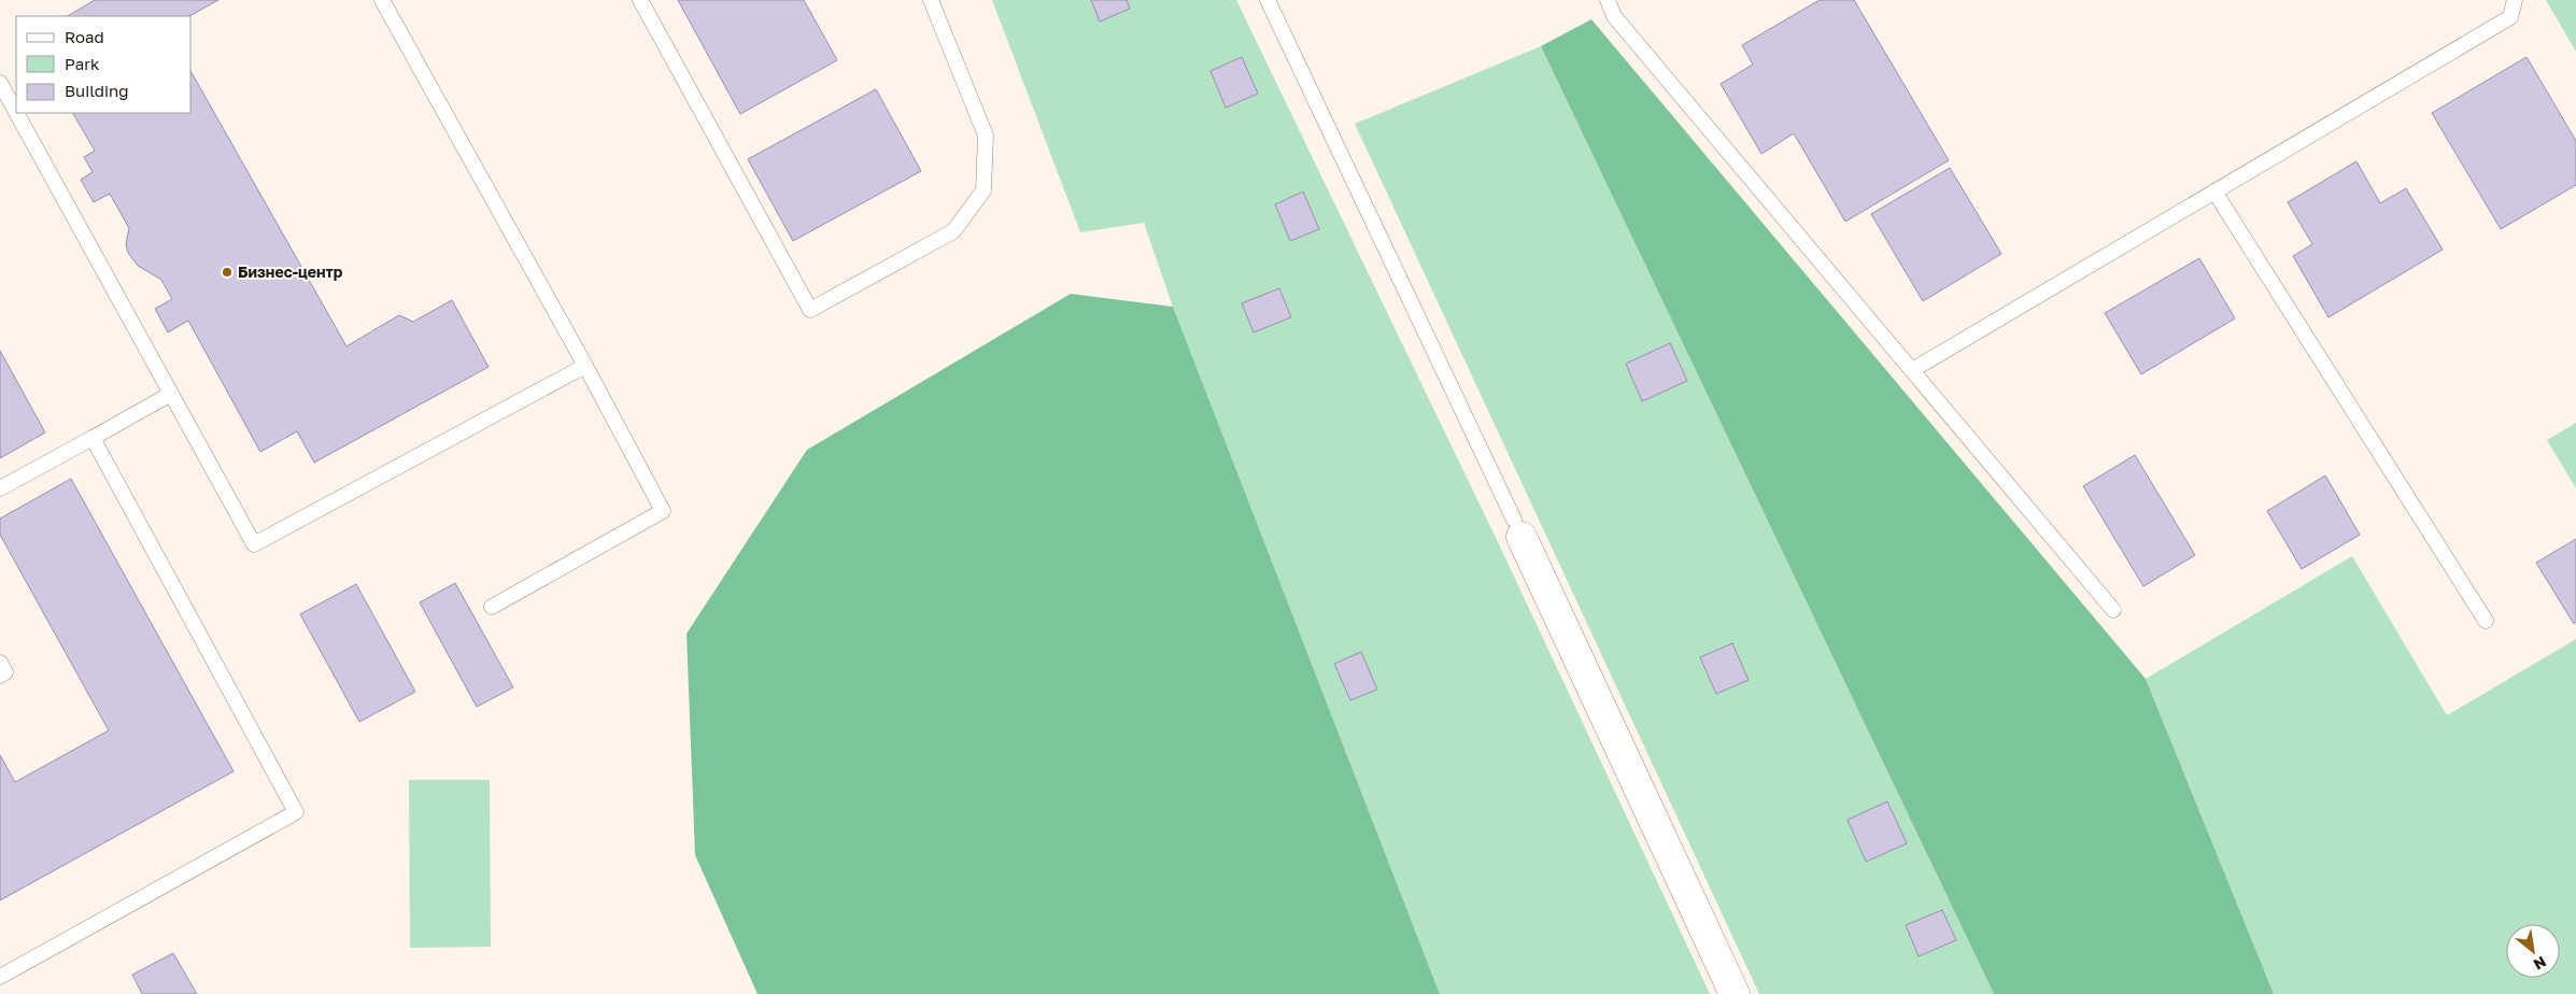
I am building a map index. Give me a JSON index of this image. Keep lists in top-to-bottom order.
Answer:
{
  "places": ["Бизнес-центр"],
  "legend": ["Road", "Park", "Building"],
  "north": "bottom right"
}
